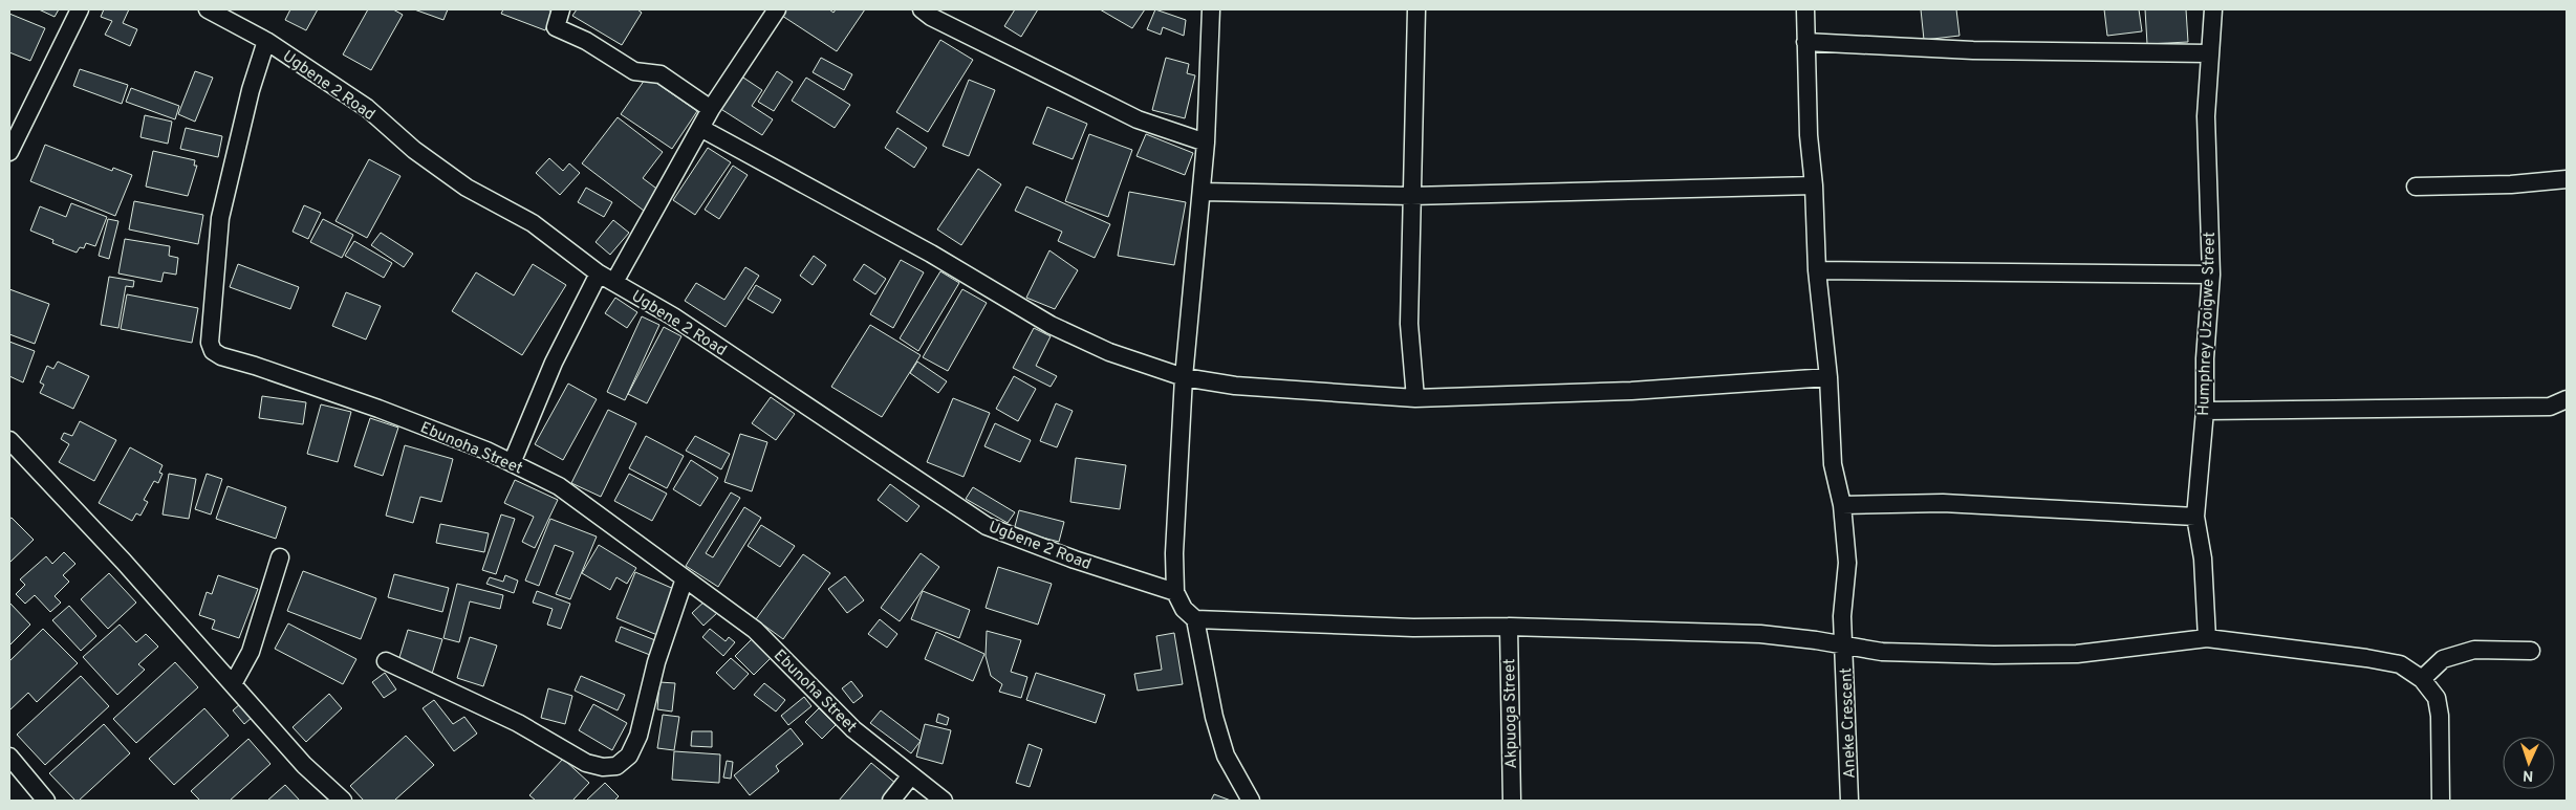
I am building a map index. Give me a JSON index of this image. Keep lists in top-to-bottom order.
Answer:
{
  "streets": {
    "street": [
      "Ugbene 2 Road",
      "Humphrey Uzoigwe Street",
      "Ebunoha Street",
      "Akpuoga Street",
      "Aneke Crescent"
    ]
  },
  "crossings": [
    ["Ugbene 2 Road", "Ebunoha Street"]
  ],
  "north": "bottom"
}
